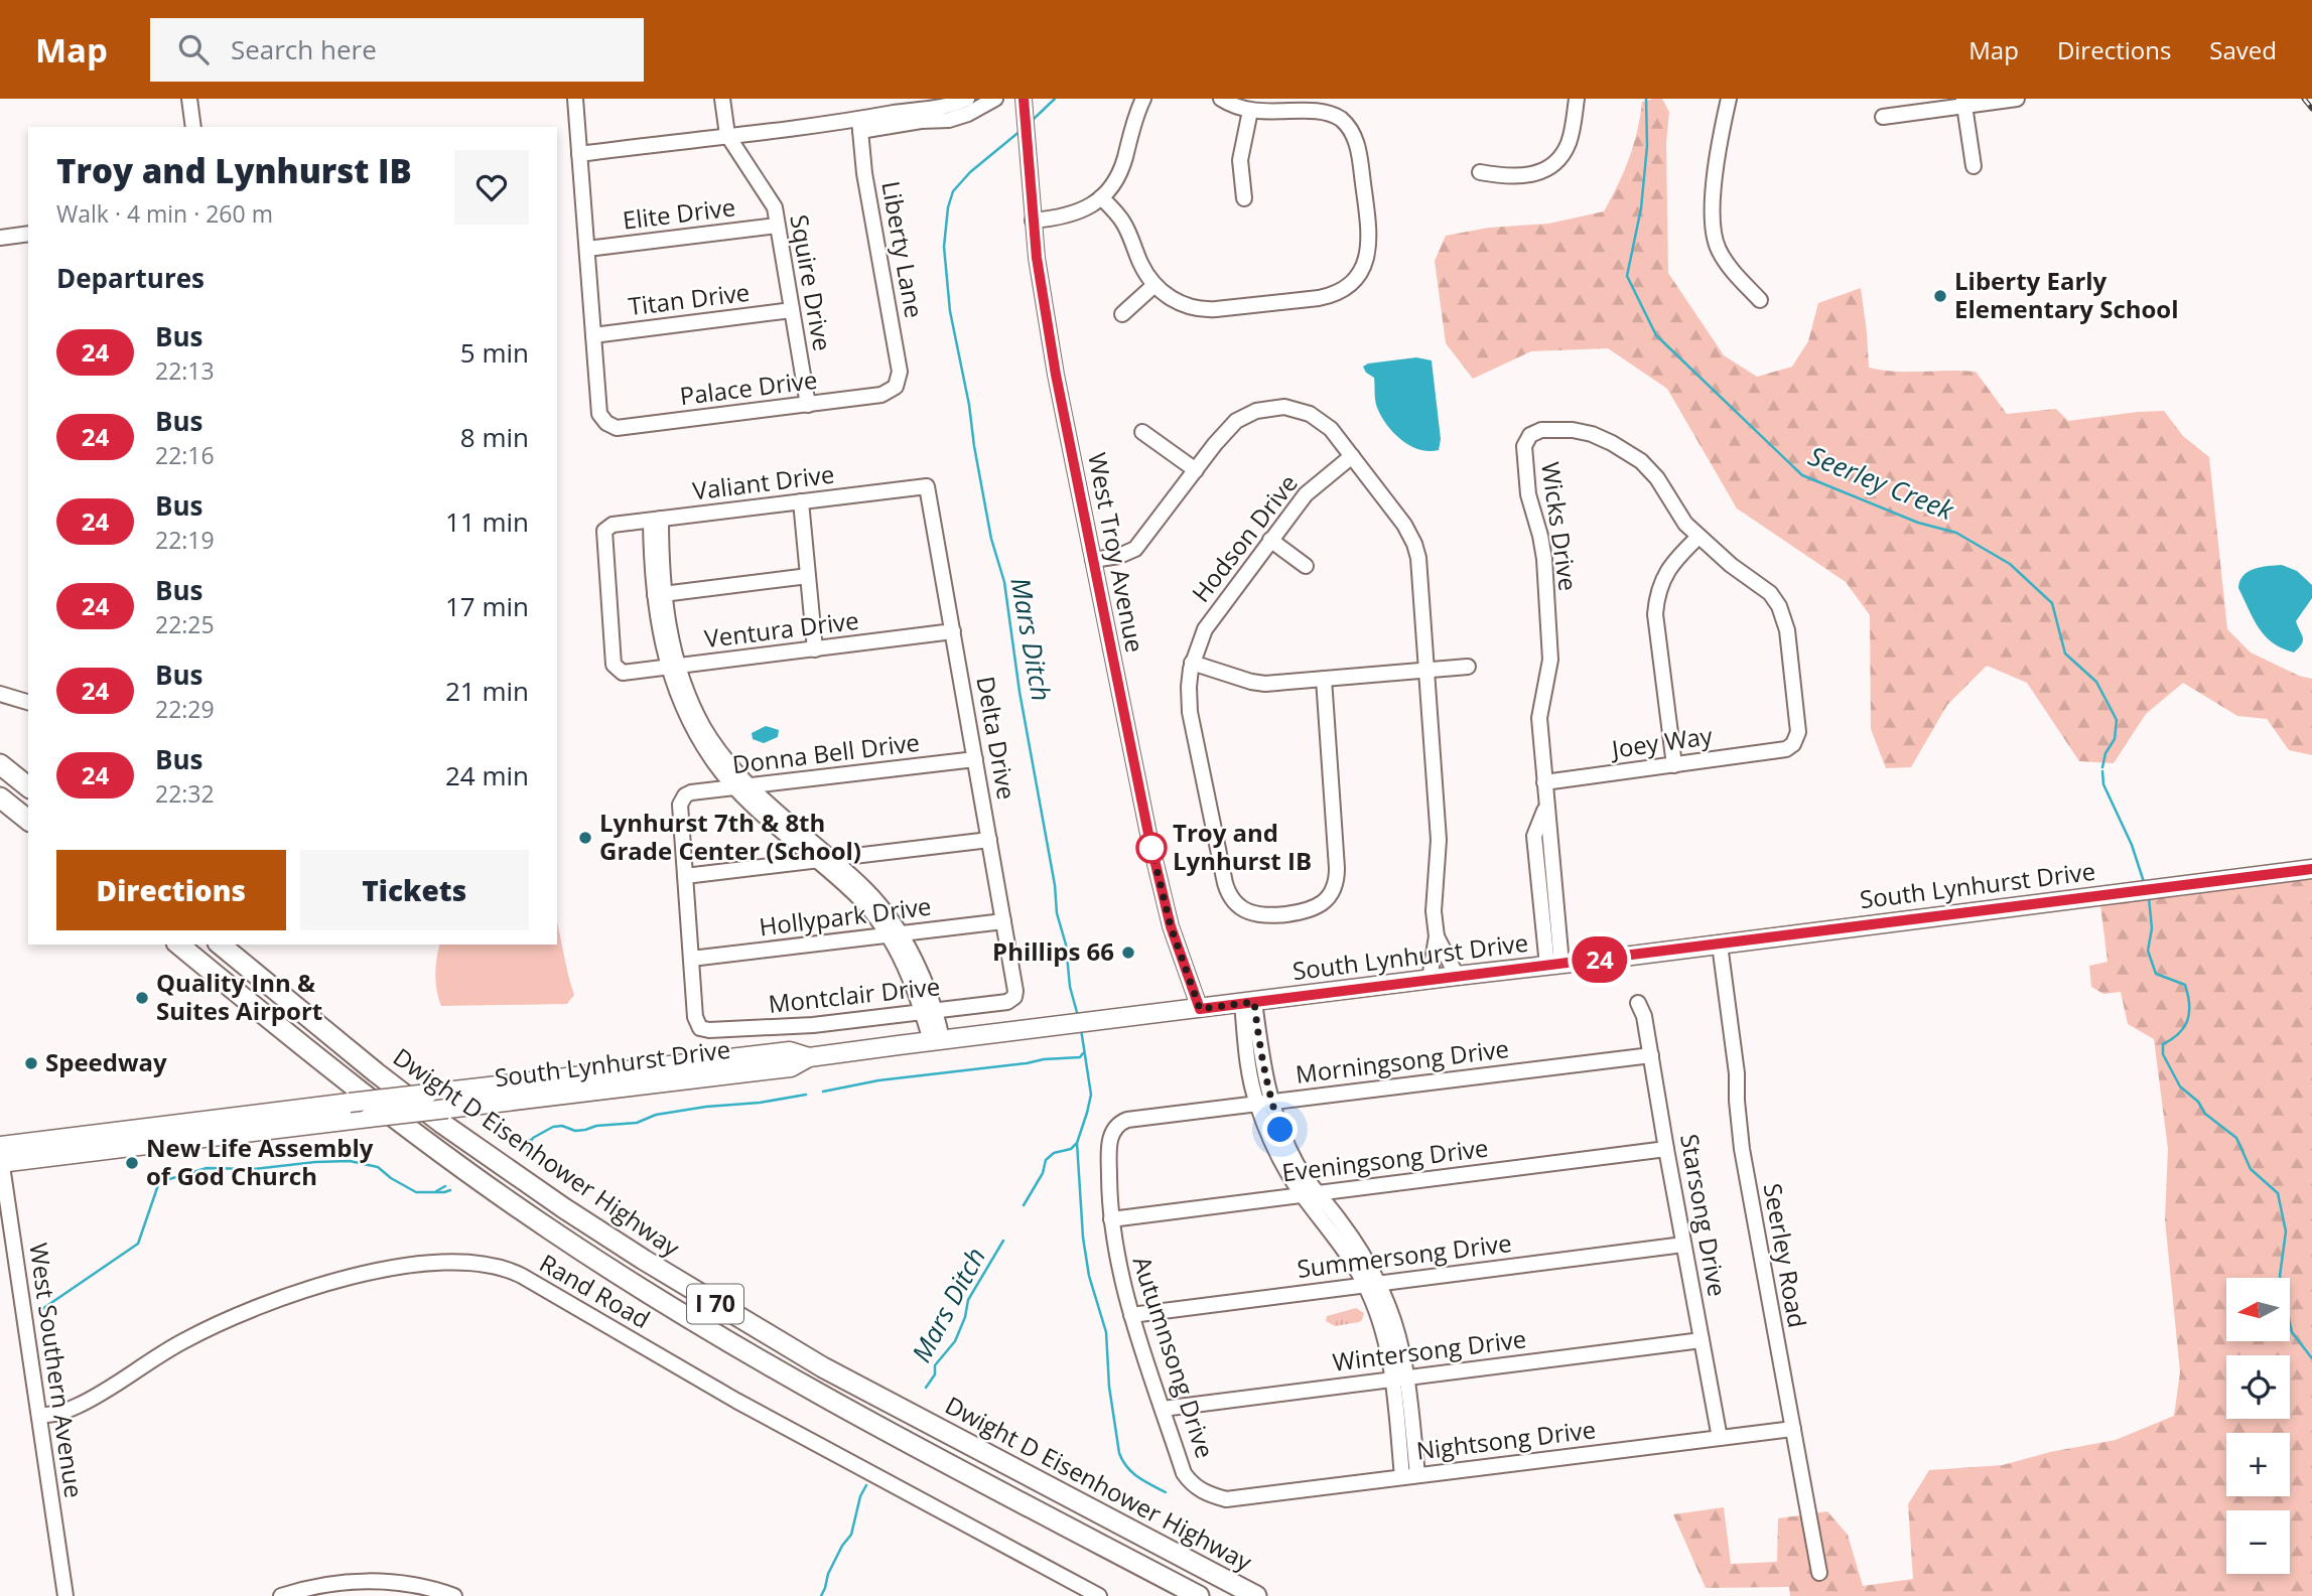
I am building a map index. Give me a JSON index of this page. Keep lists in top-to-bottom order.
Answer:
{
  "streets": {
    "highway": ["Dwight D Eisenhower Highway", "I 70"],
    "main road": ["South Lynhurst Drive"],
    "street": [
      "Elite Drive",
      "Liberty Lane",
      "Squire Drive",
      "Titan Drive",
      "Palace Drive",
      "Valiant Drive",
      "Wicks Drive",
      "Hodson Drive",
      "West Troy Avenue",
      "Ventura Drive",
      "Delta Drive",
      "Joey Way",
      "Donna Bell Drive",
      "Hollypark Drive",
      "Montclair Drive",
      "Morningsong Drive",
      "Eveningsong Drive",
      "Starsong Drive",
      "Seerley Road",
      "Summersong Drive",
      "Rand Road",
      "Wintersong Drive",
      "Autumnsong Drive",
      "West Southern Avenue",
      "Nightsong Drive"
    ]
  },
  "crossings": [
    ["Elite Drive", "Squire Drive"],
    ["Liberty Lane", "Palace Drive"],
    ["Squire Drive", "Titan Drive"],
    ["Squire Drive", "Palace Drive"],
    ["Titan Drive", "Palace Drive"],
    ["Valiant Drive", "Ventura Drive"],
    ["Valiant Drive", "Delta Drive"],
    ["Wicks Drive", "Joey Way"],
    ["Wicks Drive", "South Lynhurst Drive"],
    ["West Troy Avenue", "South Lynhurst Drive"],
    ["Ventura Drive", "Delta Drive"],
    ["Delta Drive", "Donna Bell Drive"],
    ["Delta Drive", "Hollypark Drive"],
    ["Delta Drive", "Montclair Drive"],
    ["South Lynhurst Drive", "Seerley Road"],
    ["South Lynhurst Drive", "West Southern Avenue"],
    ["Hollypark Drive", "Montclair Drive"],
    ["Morningsong Drive", "Starsong Drive"],
    ["Morningsong Drive", "Autumnsong Drive"],
    ["Eveningsong Drive", "Starsong Drive"],
    ["Eveningsong Drive", "Autumnsong Drive"],
    ["Starsong Drive", "Summersong Drive"],
    ["Starsong Drive", "Wintersong Drive"],
    ["Starsong Drive", "Nightsong Drive"],
    ["Seerley Road", "Nightsong Drive"],
    ["Summersong Drive", "Autumnsong Drive"],
    ["Rand Road", "West Southern Avenue"],
    ["Wintersong Drive", "Autumnsong Drive"],
    ["Autumnsong Drive", "Nightsong Drive"]
  ],
  "water": ["Seerley Creek", "Mars Ditch"],
  "places": [
    "Liberty Early Elementary School",
    "Lynhurst 7th & 8th Grade Center (School)",
    "Troy and Lynhurst IB",
    "Phillips 66",
    "Quality Inn & Suites Airport",
    "Speedway",
    "New Life Assembly of God Church"
  ],
  "lines": ["bus line 24"],
  "north": "left",
  "page": {
    "header": "Map",
    "search": "Search here",
    "nav": ["Map", "Directions", "Saved"],
    "on_map": "24",
    "heading": [
      ["Troy and Lynhurst IB", "Walk · 4 min · 260 m"],
      "Departures"
    ],
    "list": [
      {
        "mark": "24",
        "name": "Bus",
        "note": "22:13",
        "value": "5 min"
      },
      {
        "mark": "24",
        "name": "Bus",
        "note": "22:16",
        "value": "8 min"
      },
      {
        "mark": "24",
        "name": "Bus",
        "note": "22:19",
        "value": "11 min"
      },
      {
        "mark": "24",
        "name": "Bus",
        "note": "22:25",
        "value": "17 min"
      },
      {
        "mark": "24",
        "name": "Bus",
        "note": "22:29",
        "value": "21 min"
      },
      {
        "mark": "24",
        "name": "Bus",
        "note": "22:32",
        "value": "24 min"
      }
    ],
    "buttons": ["Directions", "Tickets"],
    "map_buttons": ["+", "−"]
  }
}
